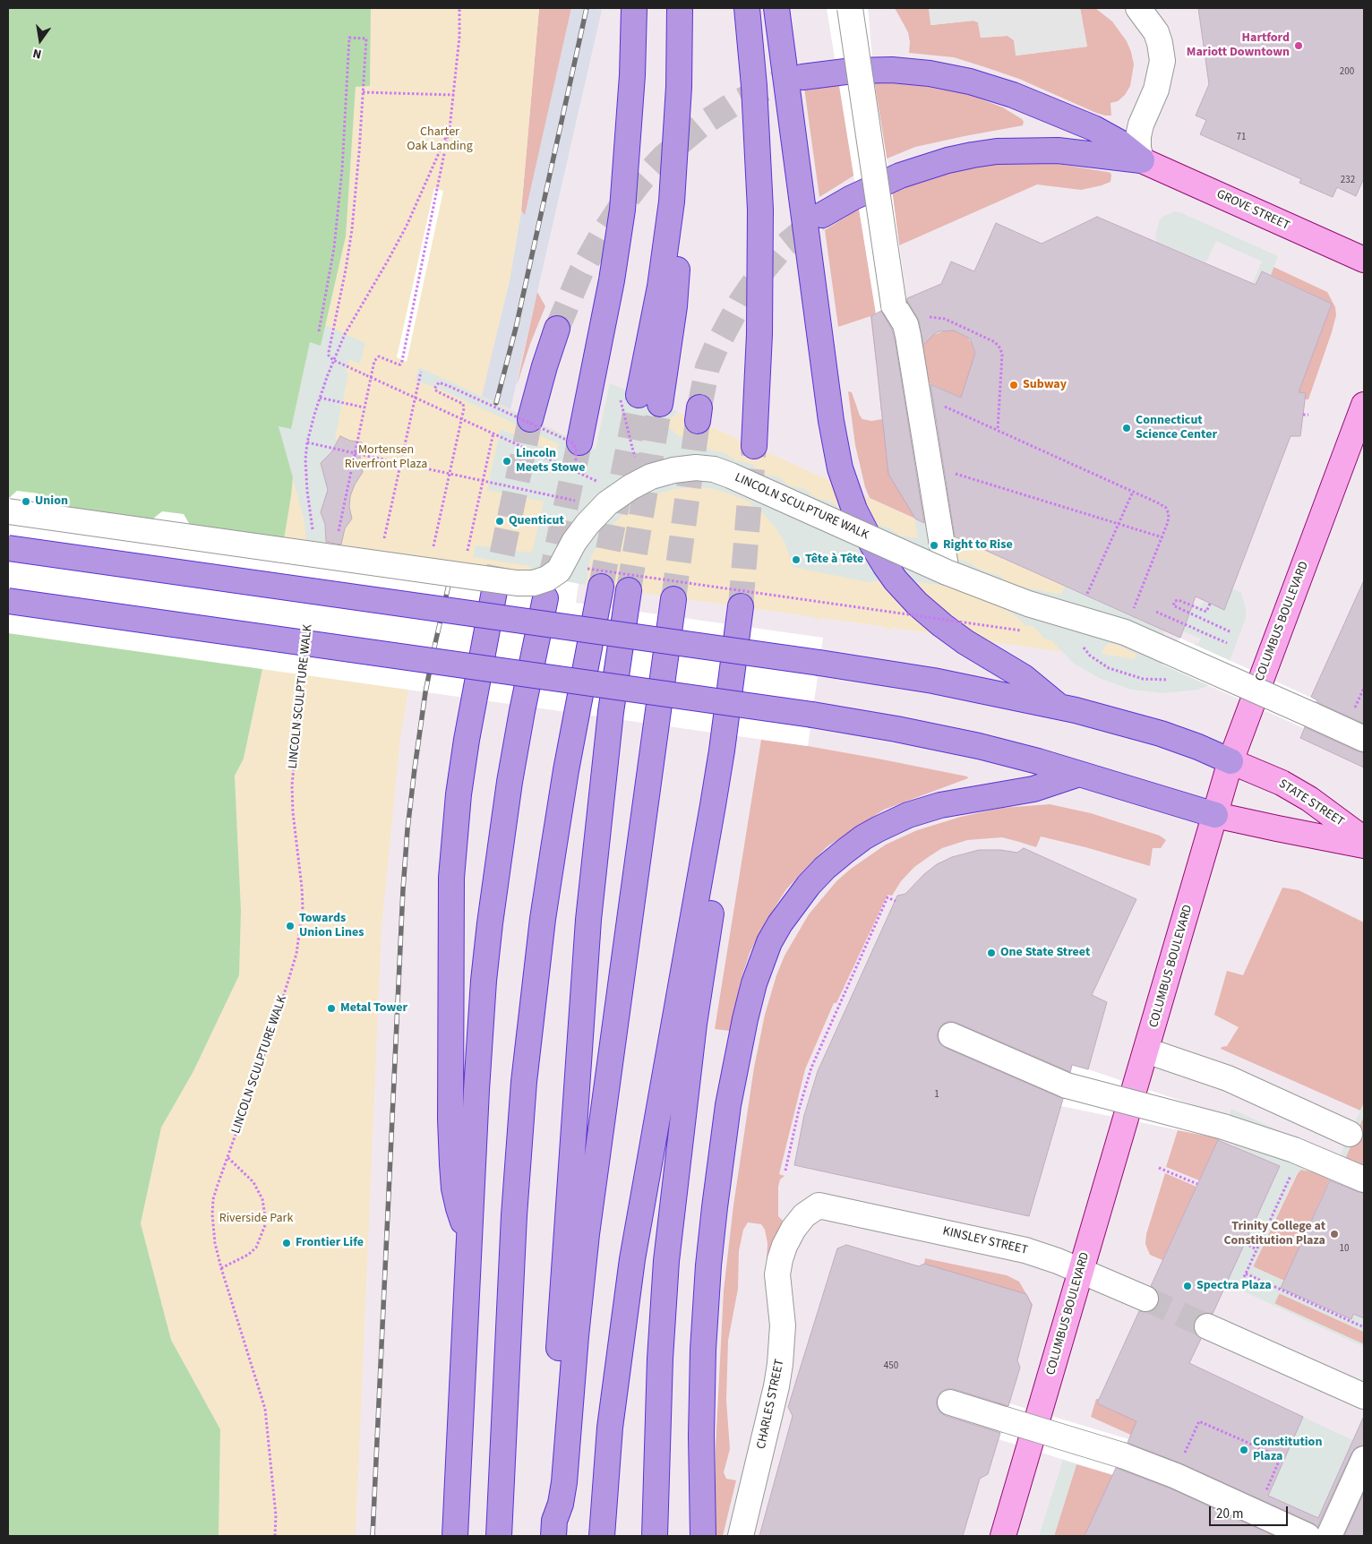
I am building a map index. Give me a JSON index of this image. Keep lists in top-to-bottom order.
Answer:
{
  "streets": {
    "main road": ["GROVE STREET", "COLUMBUS BOULEVARD", "STATE STREET"],
    "street": ["LINCOLN SCULPTURE WALK", "KINSLEY STREET", "CHARLES STREET"]
  },
  "crossings": [
    ["COLUMBUS BOULEVARD", "STATE STREET"],
    ["COLUMBUS BOULEVARD", "KINSLEY STREET"],
    ["KINSLEY STREET", "CHARLES STREET"]
  ],
  "parks": ["Charter Oak Landing", "Mortensen Riverfront Plaza", "Riverside Park"],
  "places": [
    "Hartford Mariott Downtown",
    "Subway",
    "Connecticut Science Center",
    "Lincoln Meets Stowe",
    "Union",
    "Quenticut",
    "Right to Rise",
    "Tête à Tête",
    "Towards Union Lines",
    "One State Street",
    "Metal Tower",
    "Trinity College at Constitution Plaza",
    "Frontier Life",
    "Spectra Plaza",
    "Constitution Plaza"
  ],
  "house_numbers": [
    "200",
    "71",
    "232",
    "1",
    "10",
    "450"
  ],
  "scale_bar": "20 m",
  "north": "bottom"
}
